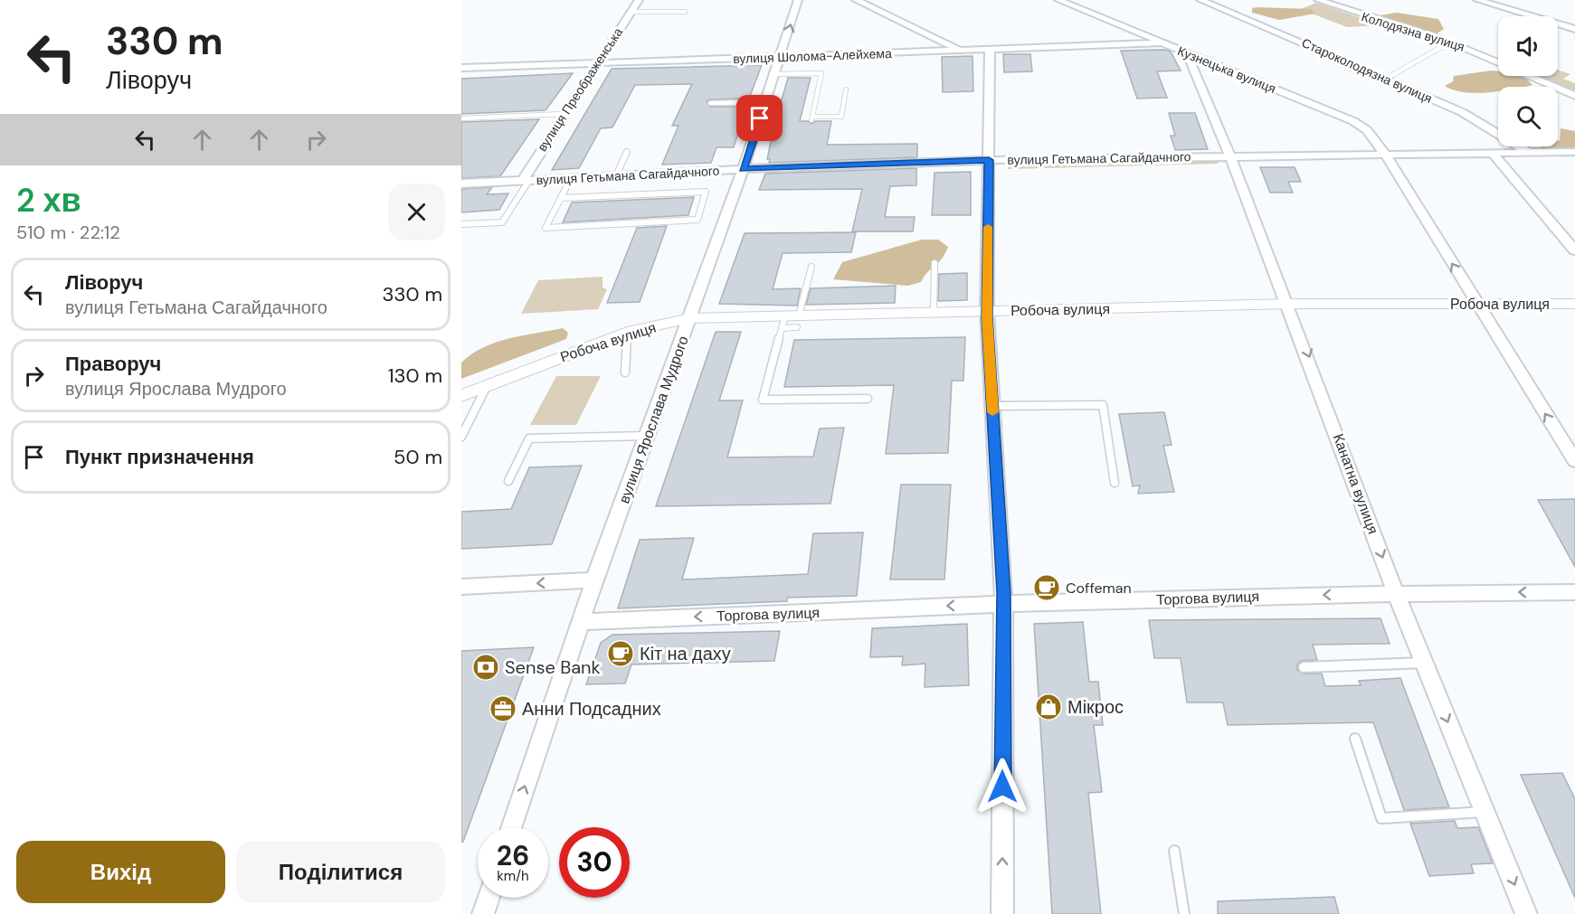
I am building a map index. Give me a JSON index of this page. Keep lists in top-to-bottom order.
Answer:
{
  "streets": {
    "street": [
      "Колодязна вулиця",
      "вулиця Шолома-Алейхема",
      "Кузнецька вулиця",
      "Староколодязна вулиця",
      "вулиця Преображенська",
      "вулиця Гетьмана Сагайдачного",
      "Робоча вулиця",
      "вулиця Ярослава Мудрого",
      "Канатна вулиця",
      "Торгова вулиця"
    ]
  },
  "crossings": [
    ["вулиця Шолома-Алейхема", "Кузнецька вулиця"],
    ["вулиця Шолома-Алейхема", "вулиця Преображенська"],
    ["вулиця Шолома-Алейхема", "вулиця Ярослава Мудрого"],
    ["Кузнецька вулиця", "вулиця Гетьмана Сагайдачного"],
    ["Кузнецька вулиця", "Робоча вулиця"],
    ["Кузнецька вулиця", "Канатна вулиця"],
    ["Староколодязна вулиця", "вулиця Гетьмана Сагайдачного"],
    ["вулиця Преображенська", "вулиця Гетьмана Сагайдачного"],
    ["вулиця Гетьмана Сагайдачного", "вулиця Ярослава Мудрого"],
    ["вулиця Гетьмана Сагайдачного", "Канатна вулиця"],
    ["Робоча вулиця", "вулиця Ярослава Мудрого"],
    ["Робоча вулиця", "Канатна вулиця"],
    ["вулиця Ярослава Мудрого", "Торгова вулиця"],
    ["Канатна вулиця", "Торгова вулиця"]
  ],
  "one_way": ["Канатна вулиця", "Торгова вулиця"],
  "places": {
    "cafe": ["Coffeman", "Кіт на даху"],
    "bank": ["Sense Bank"],
    "shop": ["Мікрос"],
    "office": ["Анни Подсадних"]
  },
  "page": {
    "turn": ["330 m", "Ліворуч"],
    "heading": ["2 хв", "510 m · 22:12"],
    "list": [
      {
        "name": "Ліворуч",
        "note": "вулиця Гетьмана Сагайдачного",
        "value": "330 m"
      },
      {
        "name": "Праворуч",
        "note": "вулиця Ярослава Мудрого",
        "value": "130 m"
      },
      {
        "name": "Пункт призначення",
        "value": "50 m"
      }
    ],
    "speed": "26 km/h",
    "limit": "30",
    "buttons": ["Вихід", "Поділитися"]
  }
}
